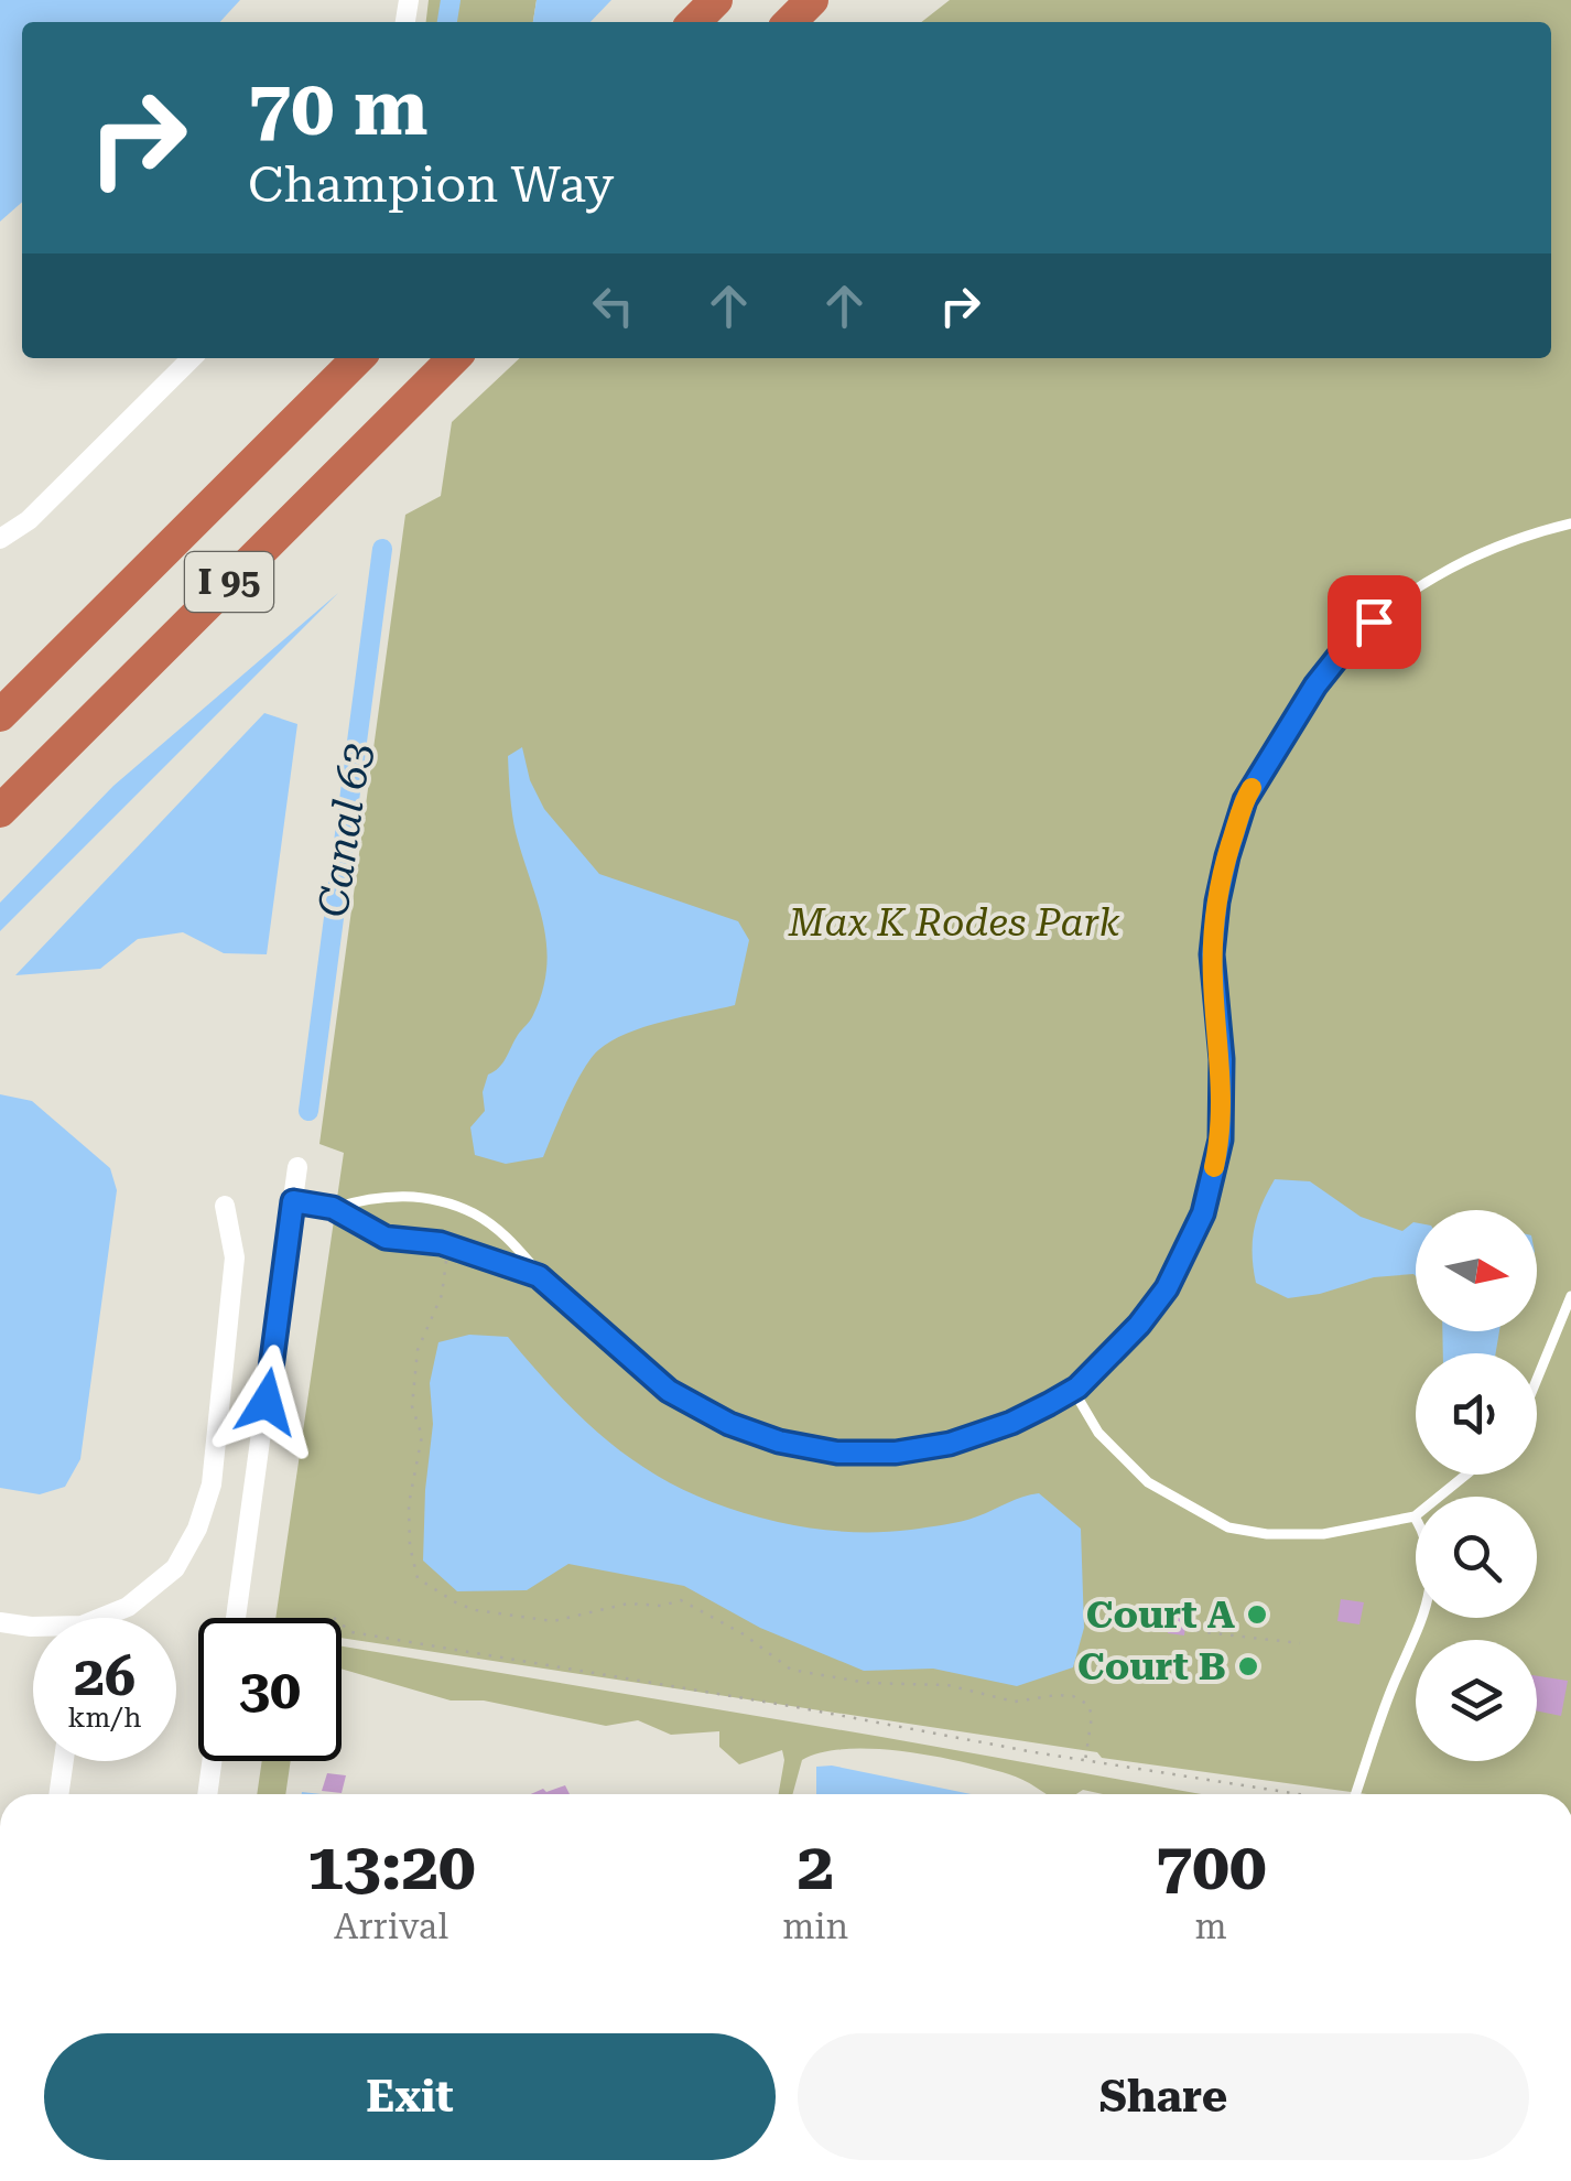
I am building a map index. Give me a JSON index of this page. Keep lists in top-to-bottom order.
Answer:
{
  "streets": {
    "highway": ["I 95"]
  },
  "water": ["Canal 63"],
  "parks": ["Max K Rodes Park"],
  "places": ["Court A", "Court B"],
  "north": "right",
  "page": {
    "turn": ["70 m", "Champion Way"],
    "speed": "26 km/h",
    "limit": "30",
    "eta": [
      "13:20",
      "Arrival",
      "2",
      "min",
      "700",
      "m"
    ],
    "buttons": ["Exit", "Share"]
  }
}
